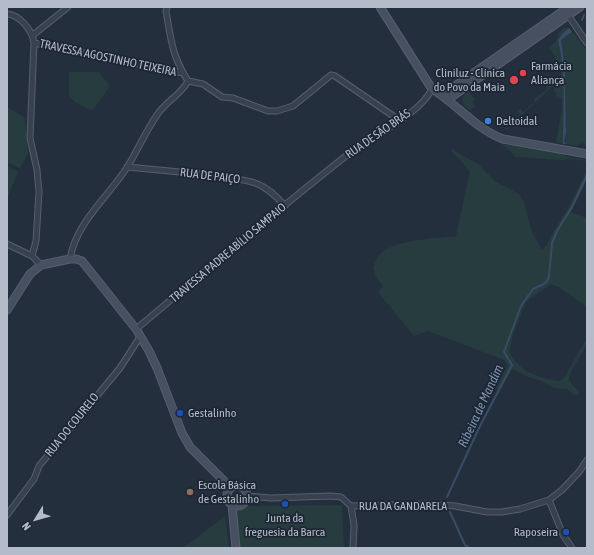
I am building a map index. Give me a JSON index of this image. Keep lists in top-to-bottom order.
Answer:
{
  "streets": {
    "street": [
      "TRAVESSA AGOSTINHO TEIXEIRA",
      "RUA DE SÃO BRÁS",
      "RUA DE PAIÇO",
      "TRAVESSA PADRE ABÍLIO SAMPAIO",
      "RUA DO COURELO",
      "RUA DA GANDARELA"
    ]
  },
  "crossings": [
    ["RUA DE SÃO BRÁS", "TRAVESSA PADRE ABÍLIO SAMPAIO"],
    ["RUA DE PAIÇO", "TRAVESSA PADRE ABÍLIO SAMPAIO"]
  ],
  "water": ["Ribeira de Mandim"],
  "places": [
    "Farmácia Aliança",
    "Cliniluz - Clínica do Povo da Maia",
    "Deltoidal",
    "Gestalinho",
    "Escola Básica de Gestalinho",
    "Junta da freguesia da Barca",
    "Raposeira"
  ],
  "north": "bottom left"
}
